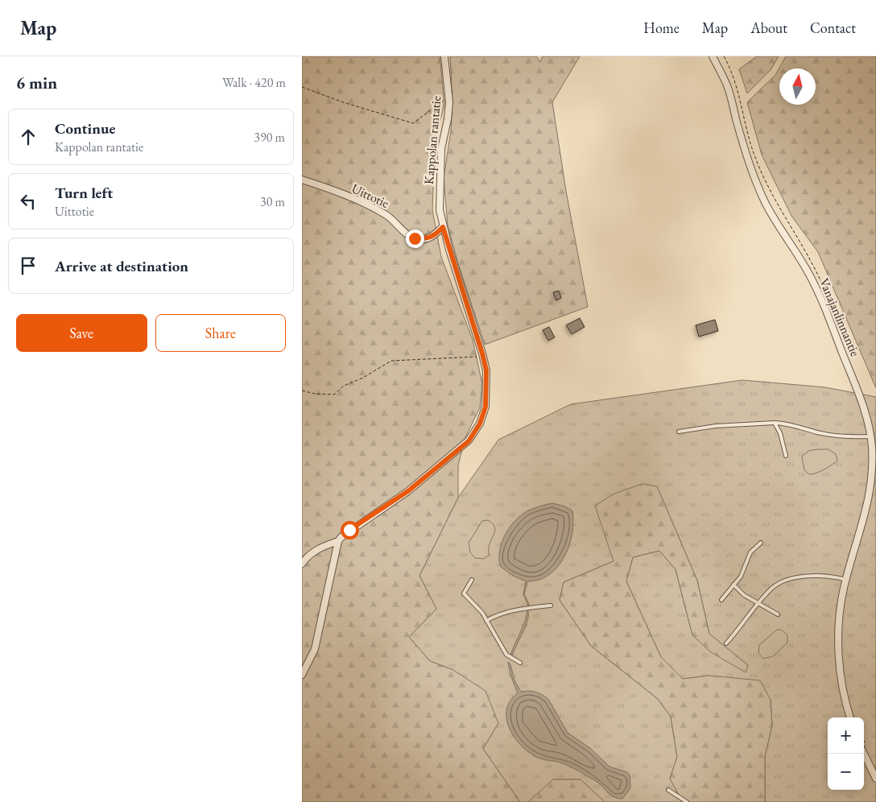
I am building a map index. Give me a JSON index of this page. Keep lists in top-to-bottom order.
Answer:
{
  "streets": {
    "street": ["Kappolan rantatie", "Uittotie", "Vanajanlinnantie"]
  },
  "crossings": [
    ["Kappolan rantatie", "Uittotie"]
  ],
  "north": "top",
  "page": {
    "header": "Map",
    "nav": [
      "Home",
      "Map",
      "About",
      "Contact"
    ],
    "heading": ["6 min", "Walk · 420 m"],
    "list": [
      ["Continue", "Kappolan rantatie", "390 m"],
      ["Turn left", "Uittotie", "30 m"],
      "Arrive at destination"
    ],
    "buttons": ["Save", "Share"],
    "map_buttons": ["+", "−"]
  }
}
